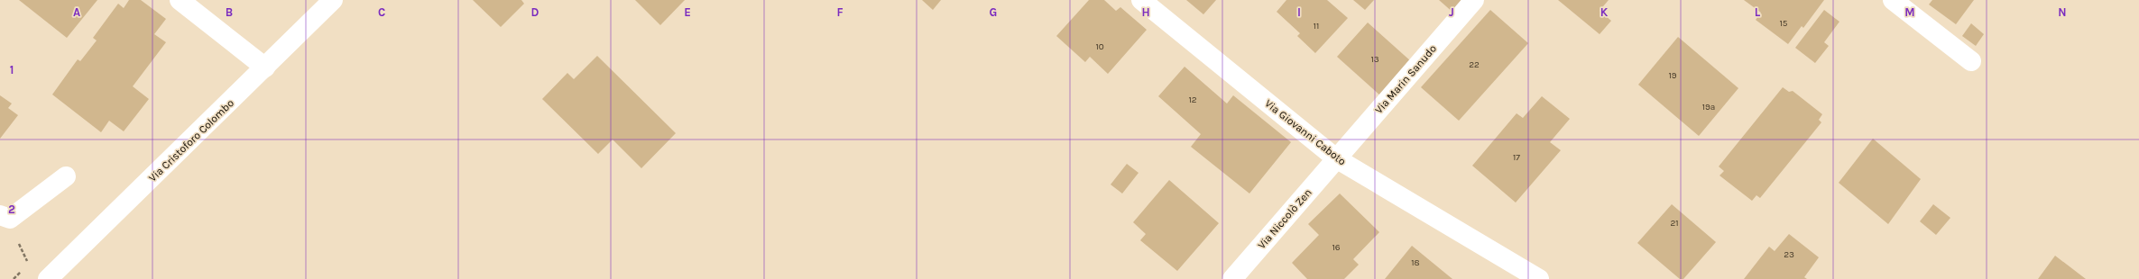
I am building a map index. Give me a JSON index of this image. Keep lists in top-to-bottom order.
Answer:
{
  "streets": {
    "street": [
      "Via Marin Sanudo",
      "Via Giovanni Caboto",
      "Via Cristoforo Colombo",
      "Via Niccolò Zen"
    ]
  },
  "crossings": [
    ["Via Marin Sanudo", "Via Giovanni Caboto"],
    ["Via Marin Sanudo", "Via Niccolò Zen"],
    ["Via Giovanni Caboto", "Via Niccolò Zen"]
  ],
  "house_numbers": [
    "15",
    "11",
    "10",
    "13",
    "22",
    "19",
    "12",
    "19a",
    "17",
    "21",
    "16",
    "23",
    "18"
  ],
  "grid": {
    "columns": [
      "A",
      "B",
      "C",
      "D",
      "E",
      "F",
      "G",
      "H",
      "I",
      "J",
      "K",
      "L",
      "M",
      "N"
    ],
    "rows": ["1", "2"]
  }
}
